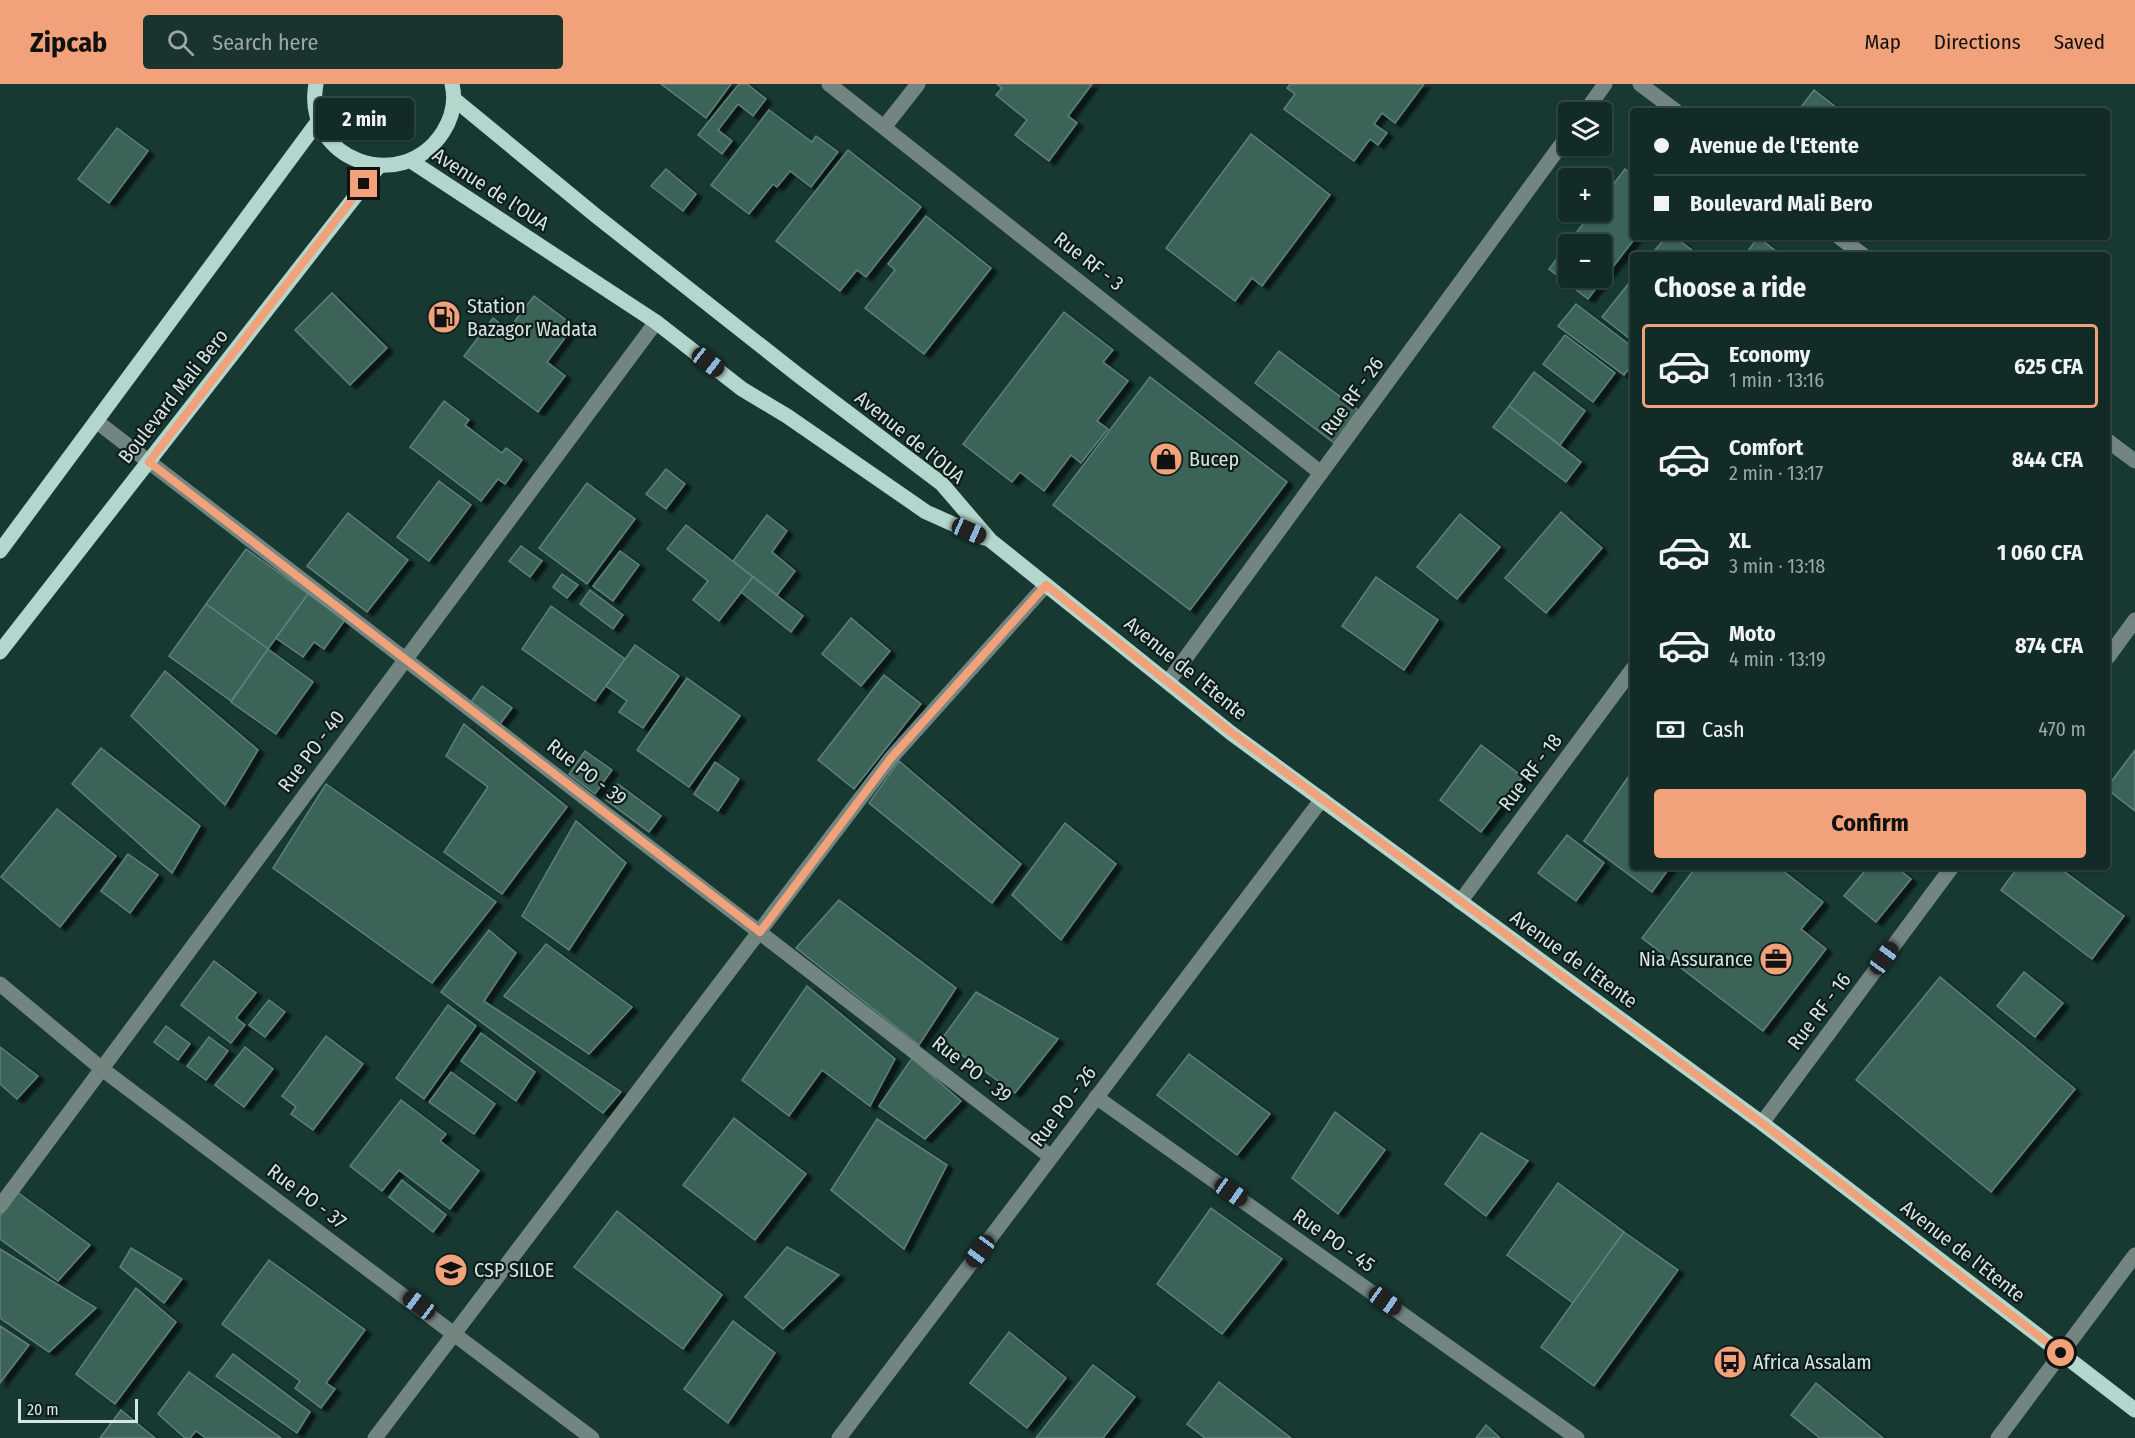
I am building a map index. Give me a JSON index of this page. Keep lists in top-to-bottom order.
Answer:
{
  "streets": {
    "main road": ["Avenue de l'OUA", "Boulevard Mali Bero", "Avenue de l'Etente"],
    "street": [
      "Rue RF - 3",
      "Rue RF - 26",
      "Rue PO - 40",
      "Rue PO - 39",
      "Rue RF - 18",
      "Rue RF - 16",
      "Rue PO - 26",
      "Rue PO - 37",
      "Rue PO - 45"
    ]
  },
  "crossings": [
    ["Avenue de l'OUA", "Avenue de l'Etente"],
    ["Avenue de l'OUA", "Rue PO - 40"],
    ["Rue RF - 3", "Rue RF - 26"],
    ["Boulevard Mali Bero", "Rue PO - 39"],
    ["Rue RF - 26", "Avenue de l'Etente"],
    ["Avenue de l'Etente", "Rue RF - 18"],
    ["Avenue de l'Etente", "Rue RF - 16"],
    ["Avenue de l'Etente", "Rue PO - 26"],
    ["Rue PO - 40", "Rue PO - 39"],
    ["Rue PO - 40", "Rue PO - 37"],
    ["Rue PO - 39", "Rue PO - 26"],
    ["Rue PO - 26", "Rue PO - 45"]
  ],
  "places": {
    "fuel station": ["Station Bazagor Wadata"],
    "shop": ["Bucep"],
    "office": ["Nia Assurance"],
    "school or university": ["CSP SILOE"],
    "bus stop": ["Africa Assalam"]
  },
  "scale_bar": "20 m",
  "page": {
    "header": "Zipcab",
    "search": "Search here",
    "nav": ["Map", "Directions", "Saved"],
    "bubble": "2 min",
    "map_buttons": ["+", "−"],
    "banner": ["Avenue de l'Etente", "Boulevard Mali Bero"],
    "heading": "Choose a ride",
    "list": [
      {
        "name": "Economy",
        "note": "1 min · 13:16",
        "value": "625 CFA"
      },
      {
        "name": "Comfort",
        "note": "2 min · 13:17",
        "value": "844 CFA"
      },
      {
        "name": "XL",
        "note": "3 min · 13:18",
        "value": "1 060 CFA"
      },
      {
        "name": "Moto",
        "note": "4 min · 13:19",
        "value": "874 CFA"
      }
    ],
    "pay": ["Cash", "470 m"],
    "buttons": "Confirm",
    "scale": "20 m"
  }
}
